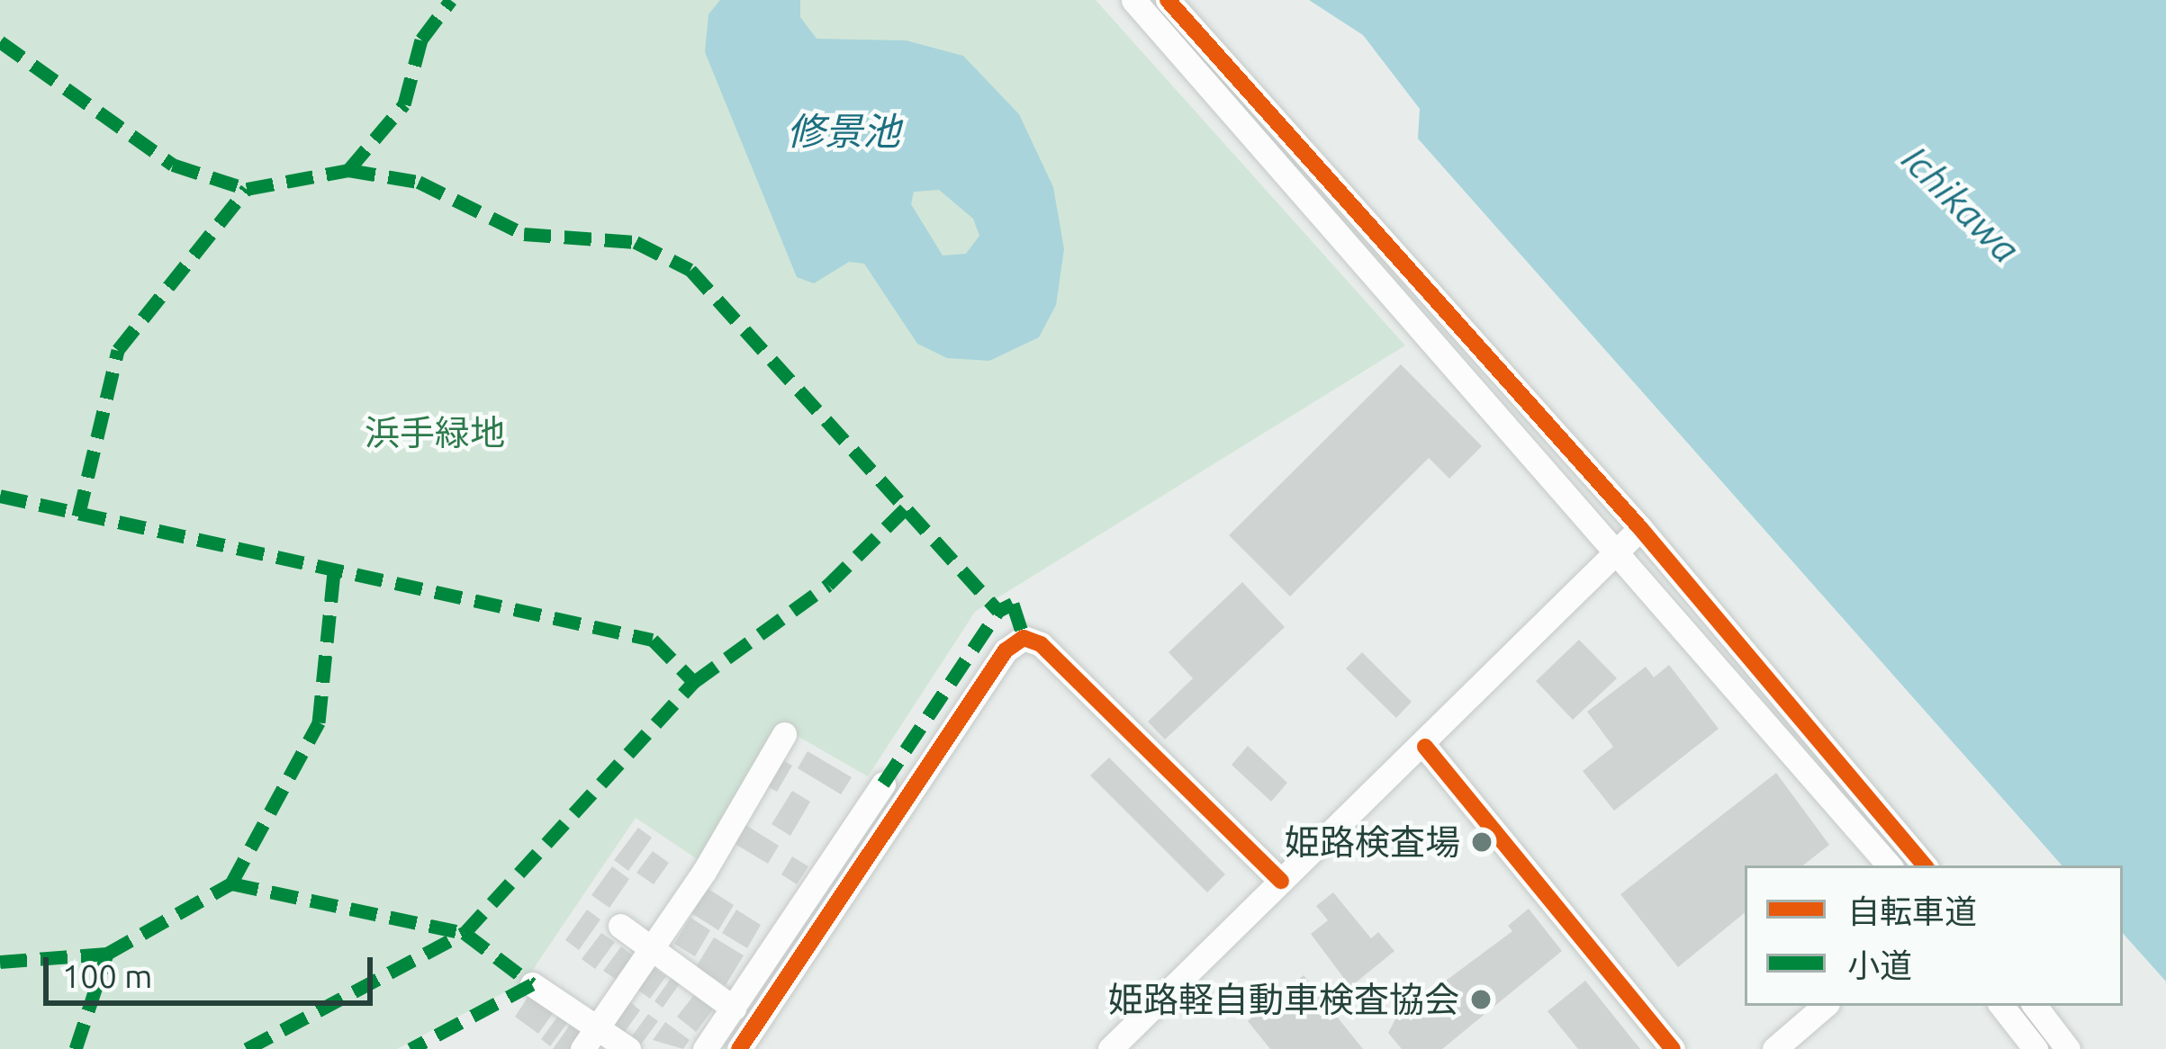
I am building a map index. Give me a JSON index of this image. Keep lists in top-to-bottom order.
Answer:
{
  "water": ["修景池", "Ichikawa"],
  "parks": ["浜手緑地"],
  "places": ["姫路検査場", "姫路軽自動車検査協会"],
  "legend": ["自転車道", "小道"],
  "scale_bar": "100 m"
}
